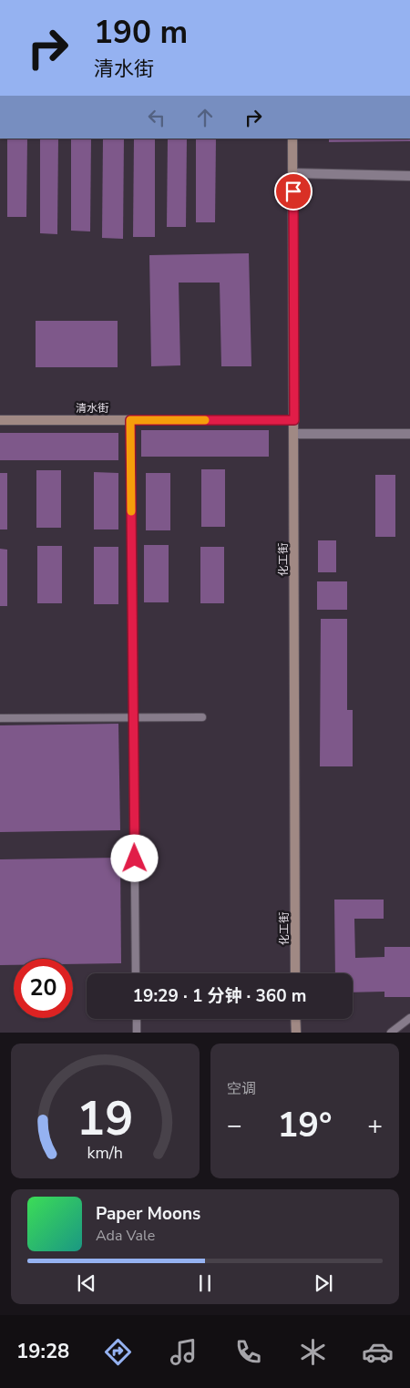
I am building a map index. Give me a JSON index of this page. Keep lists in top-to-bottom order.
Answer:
{
  "streets": {
    "street": ["清水街", "化工街"]
  },
  "crossings": [
    ["清水街", "化工街"]
  ],
  "page": {
    "turn": ["190 m", "清水街"],
    "limit": "20",
    "trip": "19:29 · 1 分钟 · 360 m",
    "tile": "空调",
    "heat": ["−", "19°", "+"],
    "song": ["Paper Moons", "Ada Vale"],
    "tabs": "19:28",
    "gauge": ["19", "km/h"]
  }
}
